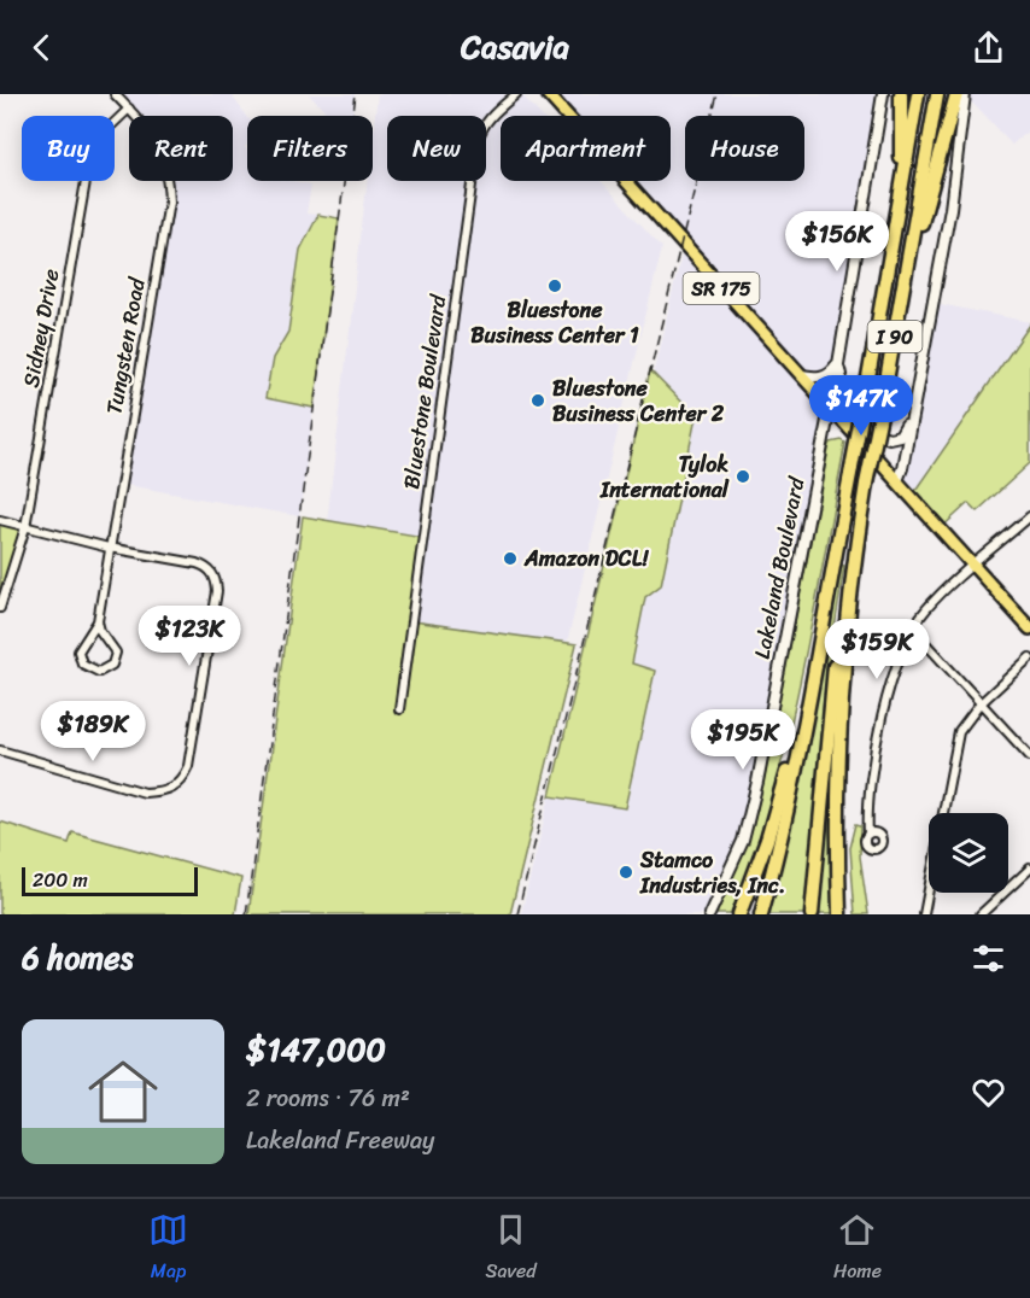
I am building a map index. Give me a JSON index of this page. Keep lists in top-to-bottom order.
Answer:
{
  "streets": {
    "highway": ["I 90"],
    "main road": ["SR 175"],
    "street": [
      "Sidney Drive",
      "Tungsten Road",
      "Bluestone Boulevard",
      "Lakeland Boulevard"
    ]
  },
  "crossings": [
    ["SR 175", "Lakeland Boulevard"],
    ["Sidney Drive", "Tungsten Road"]
  ],
  "places": [
    "Bluestone Business Center 1",
    "Bluestone Business Center 2",
    "Tylok International",
    "Amazon DCL!",
    "Stamco Industries, Inc."
  ],
  "scale_bar": "200 m",
  "page": {
    "header": "Casavia",
    "chip": [
      "Buy",
      "Rent",
      "Filters",
      "New",
      "Apartment",
      "House"
    ],
    "price": [
      "$156K",
      "$147K",
      "$123K",
      "$159K",
      "$189K",
      "$195K"
    ],
    "scale": "200 m",
    "heading": "6 homes",
    "list": [
      {
        "name": "$147,000",
        "note": "2 rooms · 76 m² · Lakeland Freeway"
      }
    ],
    "tabs": ["Map", "Saved", "Home"]
  }
}
